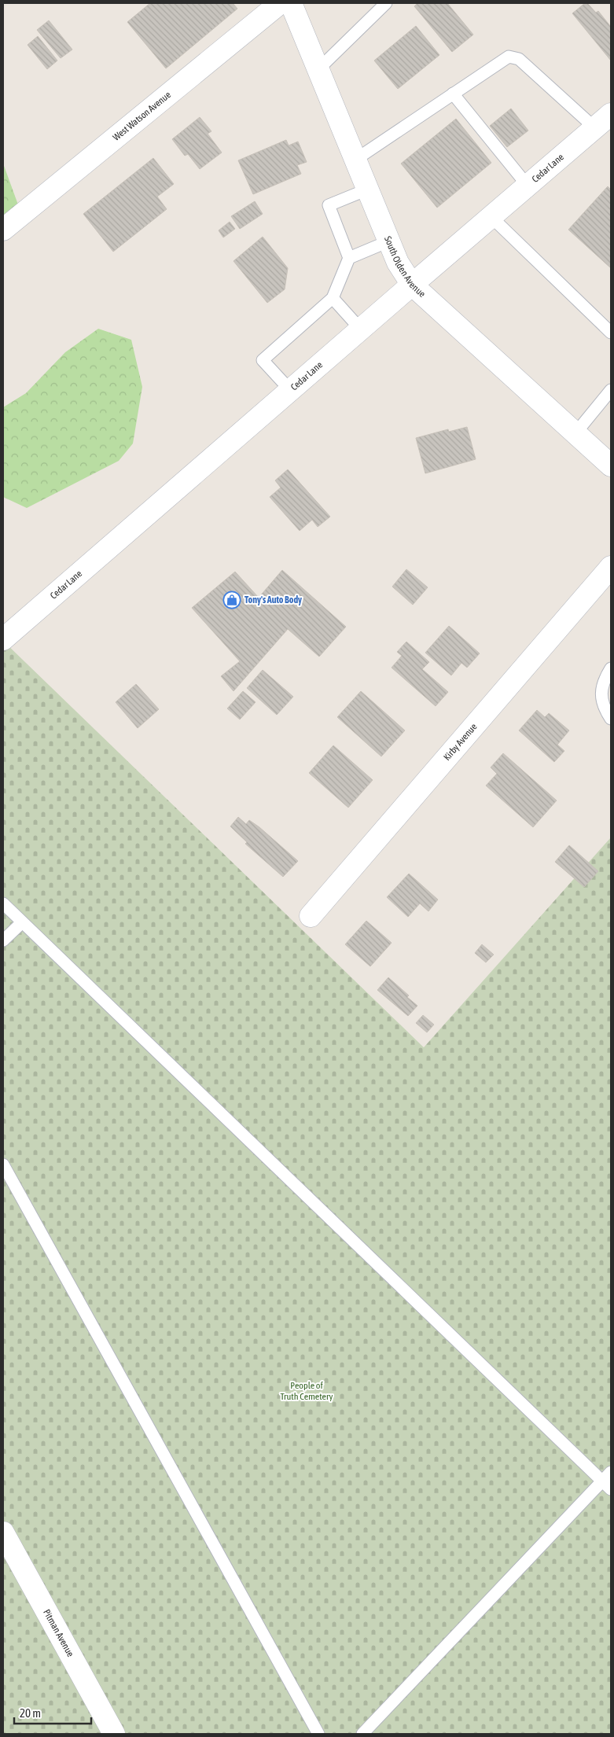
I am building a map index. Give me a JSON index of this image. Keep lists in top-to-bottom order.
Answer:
{
  "streets": {
    "street": [
      "West Watson Avenue",
      "Cedar Lane",
      "South Olden Avenue",
      "Kirby Avenue",
      "Pitman Avenue"
    ]
  },
  "crossings": [
    ["Cedar Lane", "South Olden Avenue"]
  ],
  "parks": ["People of Truth Cemetery"],
  "places": {
    "shop": ["Tony's Auto Body"]
  },
  "scale_bar": "20 m"
}
